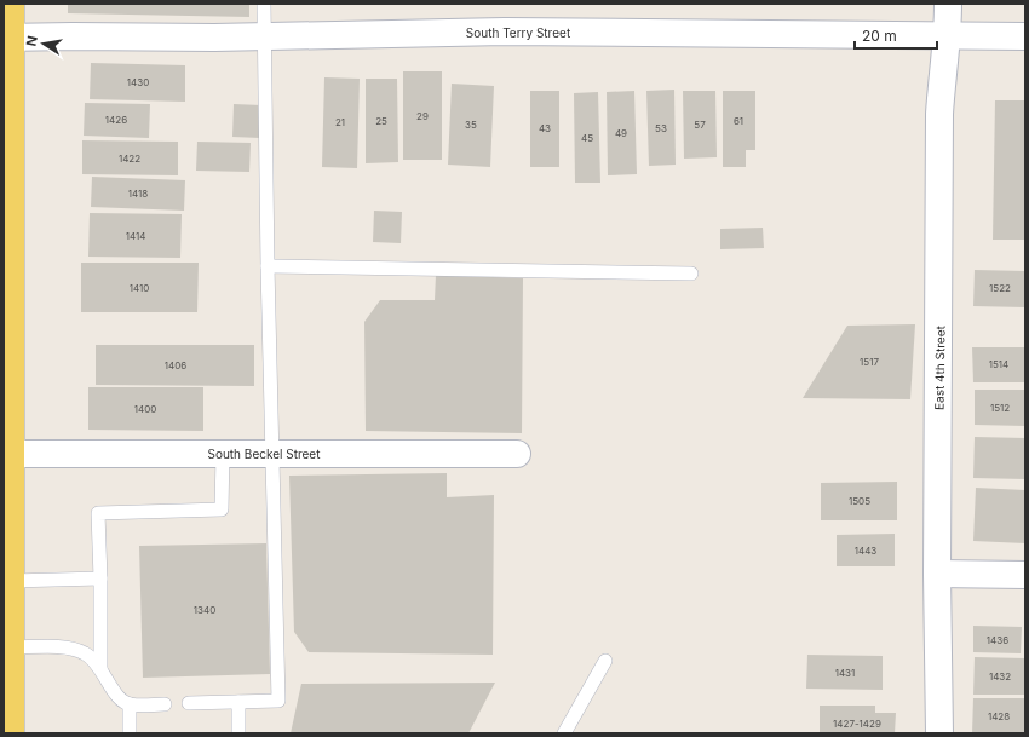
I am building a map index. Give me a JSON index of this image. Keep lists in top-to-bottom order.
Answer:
{
  "streets": {
    "street": ["South Terry Street", "East 4th Street", "South Beckel Street"]
  },
  "crossings": [
    ["South Terry Street", "East 4th Street"]
  ],
  "house_numbers": [
    "1430",
    "29",
    "1426",
    "25",
    "61",
    "21",
    "35",
    "57",
    "43",
    "53",
    "49",
    "45",
    "1422",
    "1418",
    "1414",
    "1410",
    "1522",
    "1517",
    "1514",
    "1406",
    "1512",
    "1400",
    "1505",
    "1443",
    "1340",
    "1436",
    "1431",
    "1432",
    "1428",
    "1427-1429"
  ],
  "scale_bar": "20 m",
  "north": "left"
}
